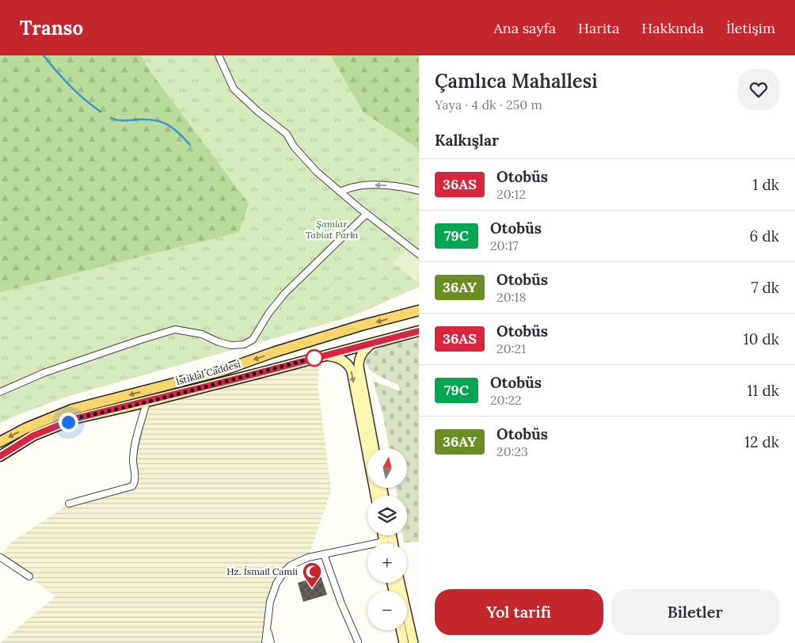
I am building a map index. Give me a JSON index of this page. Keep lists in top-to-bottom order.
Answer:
{
  "streets": {
    "main road": ["İstiklal Caddesi"]
  },
  "parks": ["Şamlar Tabiat Parkı"],
  "places": {
    "mosque": ["Hz. İsmail Camii"]
  },
  "lines": ["bus line 36AS"],
  "north": "top",
  "page": {
    "header": "Transo",
    "nav": [
      "Ana sayfa",
      "Harita",
      "Hakkında",
      "İletişim"
    ],
    "heading": [
      ["Çamlıca Mahallesi", "Yaya · 4 dk · 250 m"],
      "Kalkışlar"
    ],
    "list": [
      {
        "mark": "36AS",
        "name": "Otobüs",
        "note": "20:12",
        "value": "1 dk"
      },
      {
        "mark": "79C",
        "name": "Otobüs",
        "note": "20:17",
        "value": "6 dk"
      },
      {
        "mark": "36AY",
        "name": "Otobüs",
        "note": "20:18",
        "value": "7 dk"
      },
      {
        "mark": "36AS",
        "name": "Otobüs",
        "note": "20:21",
        "value": "10 dk"
      },
      {
        "mark": "79C",
        "name": "Otobüs",
        "note": "20:22",
        "value": "11 dk"
      },
      {
        "mark": "36AY",
        "name": "Otobüs",
        "note": "20:23",
        "value": "12 dk"
      }
    ],
    "map_buttons": ["+", "−"],
    "buttons": ["Yol tarifi", "Biletler"]
  }
}
